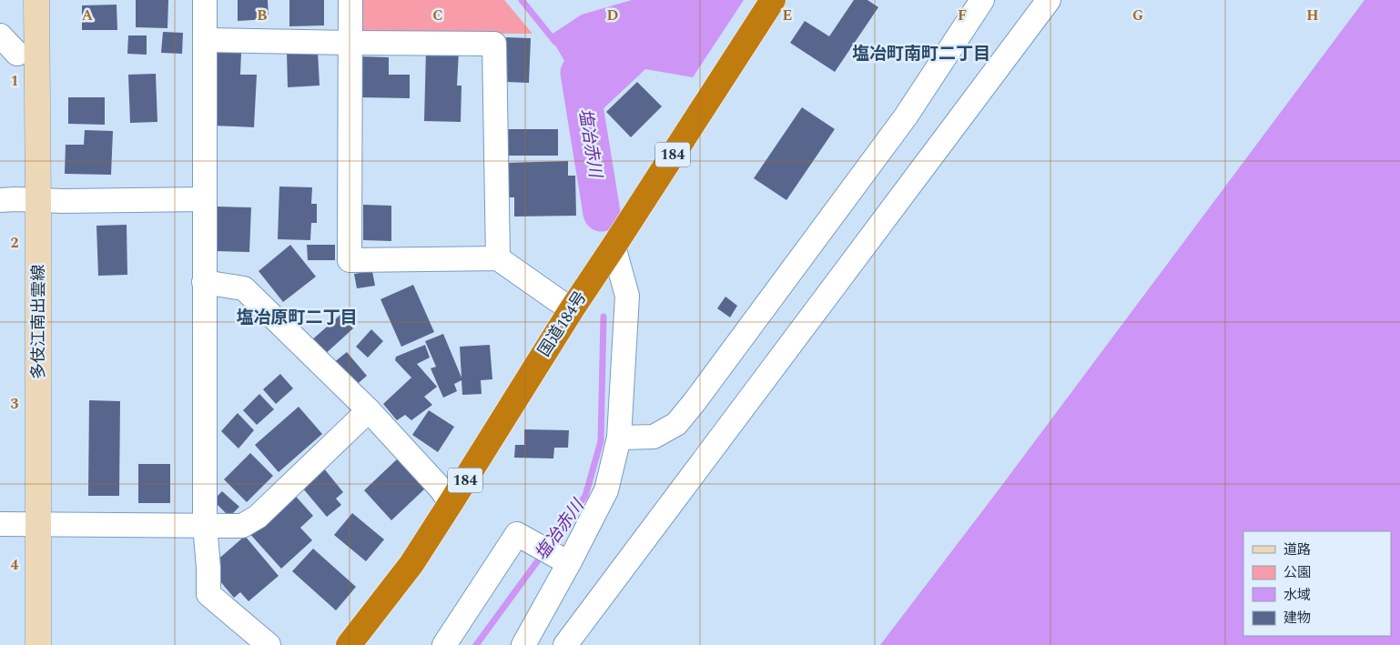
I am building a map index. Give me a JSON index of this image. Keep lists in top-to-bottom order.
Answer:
{
  "streets": {
    "highway": ["184", "国道184号"],
    "main road": ["多伎江南出雲線"]
  },
  "districts": ["塩冶町南町二丁目", "塩冶原町二丁目"],
  "water": ["塩冶赤川"],
  "legend": [
    "道路",
    "公園",
    "水域",
    "建物"
  ],
  "grid": {
    "columns": [
      "A",
      "B",
      "C",
      "D",
      "E",
      "F",
      "G",
      "H"
    ],
    "rows": [
      "1",
      "2",
      "3",
      "4"
    ]
  }
}
